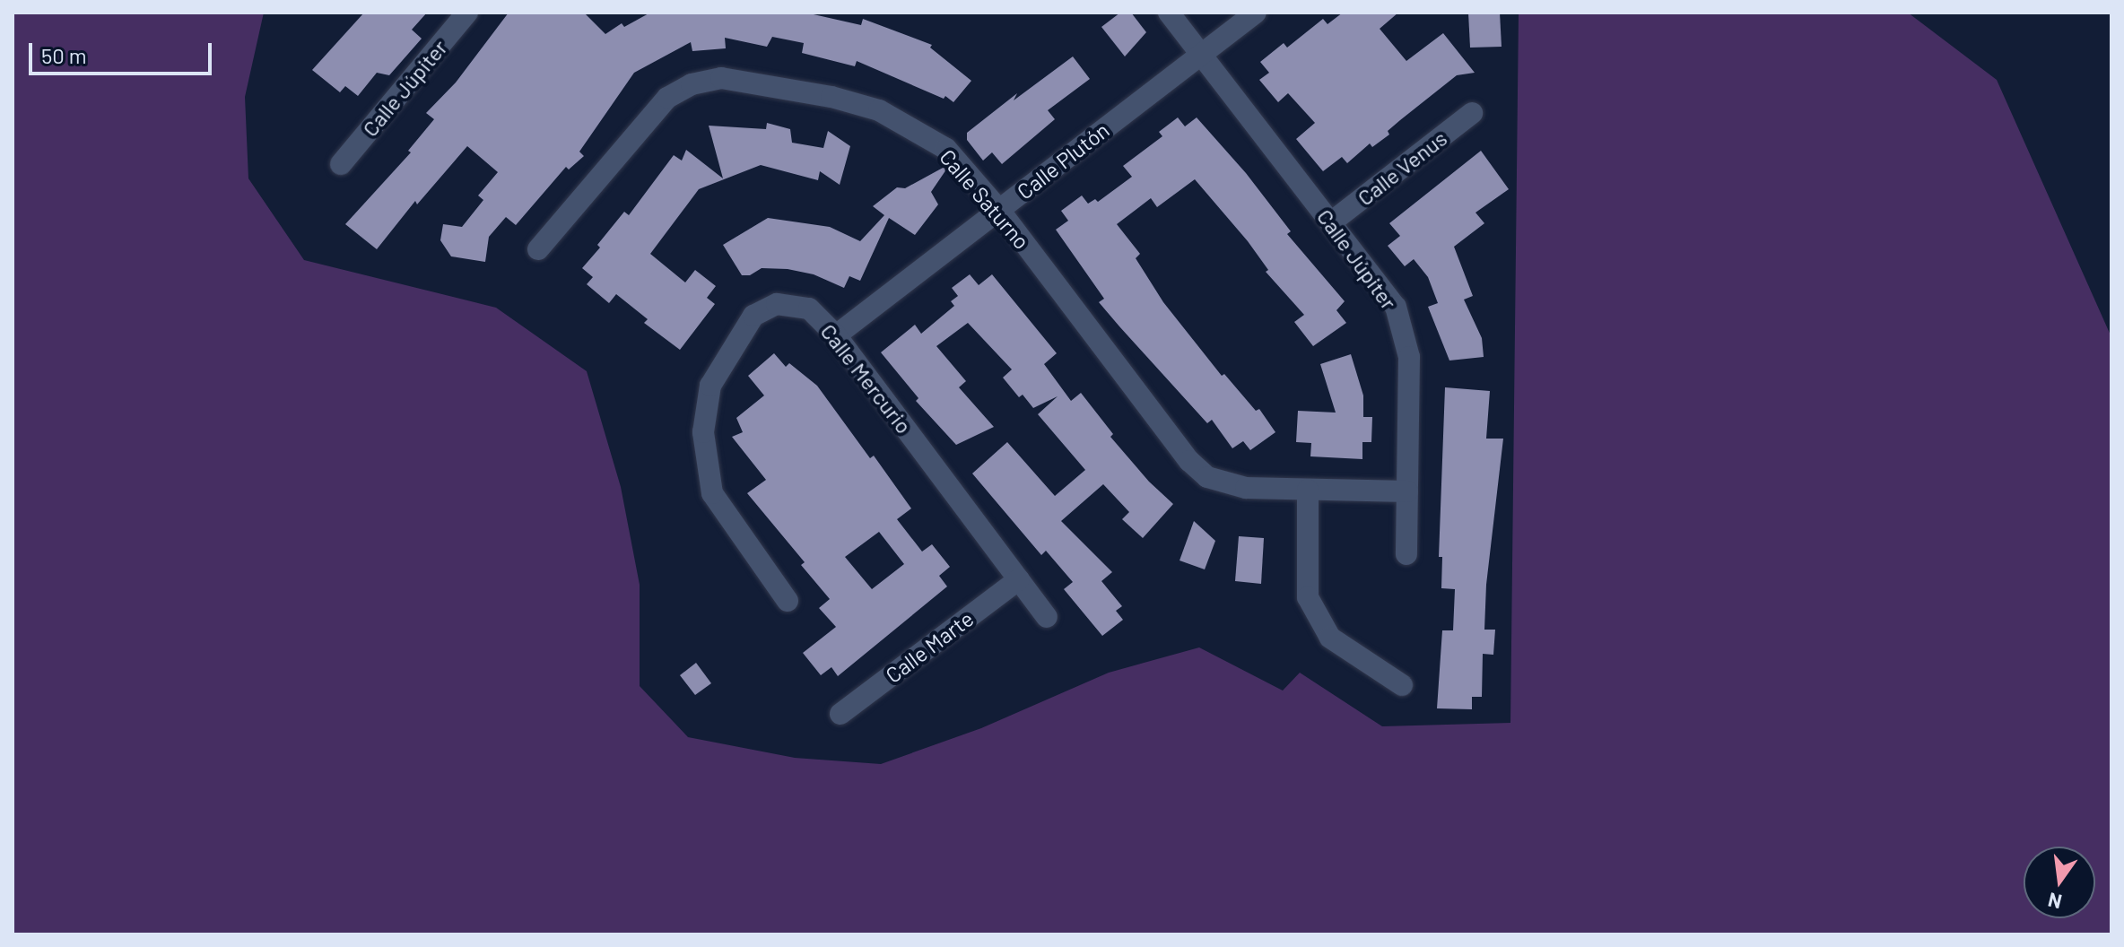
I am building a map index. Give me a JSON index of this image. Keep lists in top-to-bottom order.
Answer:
{
  "streets": {
    "street": [
      "Calle Júpiter",
      "Calle Plutón",
      "Calle Venus",
      "Calle Saturno",
      "Calle Mercurio",
      "Calle Marte"
    ]
  },
  "crossings": [
    ["Calle Júpiter", "Calle Plutón"],
    ["Calle Júpiter", "Calle Venus"],
    ["Calle Júpiter", "Calle Saturno"],
    ["Calle Plutón", "Calle Saturno"],
    ["Calle Plutón", "Calle Mercurio"],
    ["Calle Mercurio", "Calle Marte"]
  ],
  "scale_bar": "50 m",
  "north": "bottom"
}
